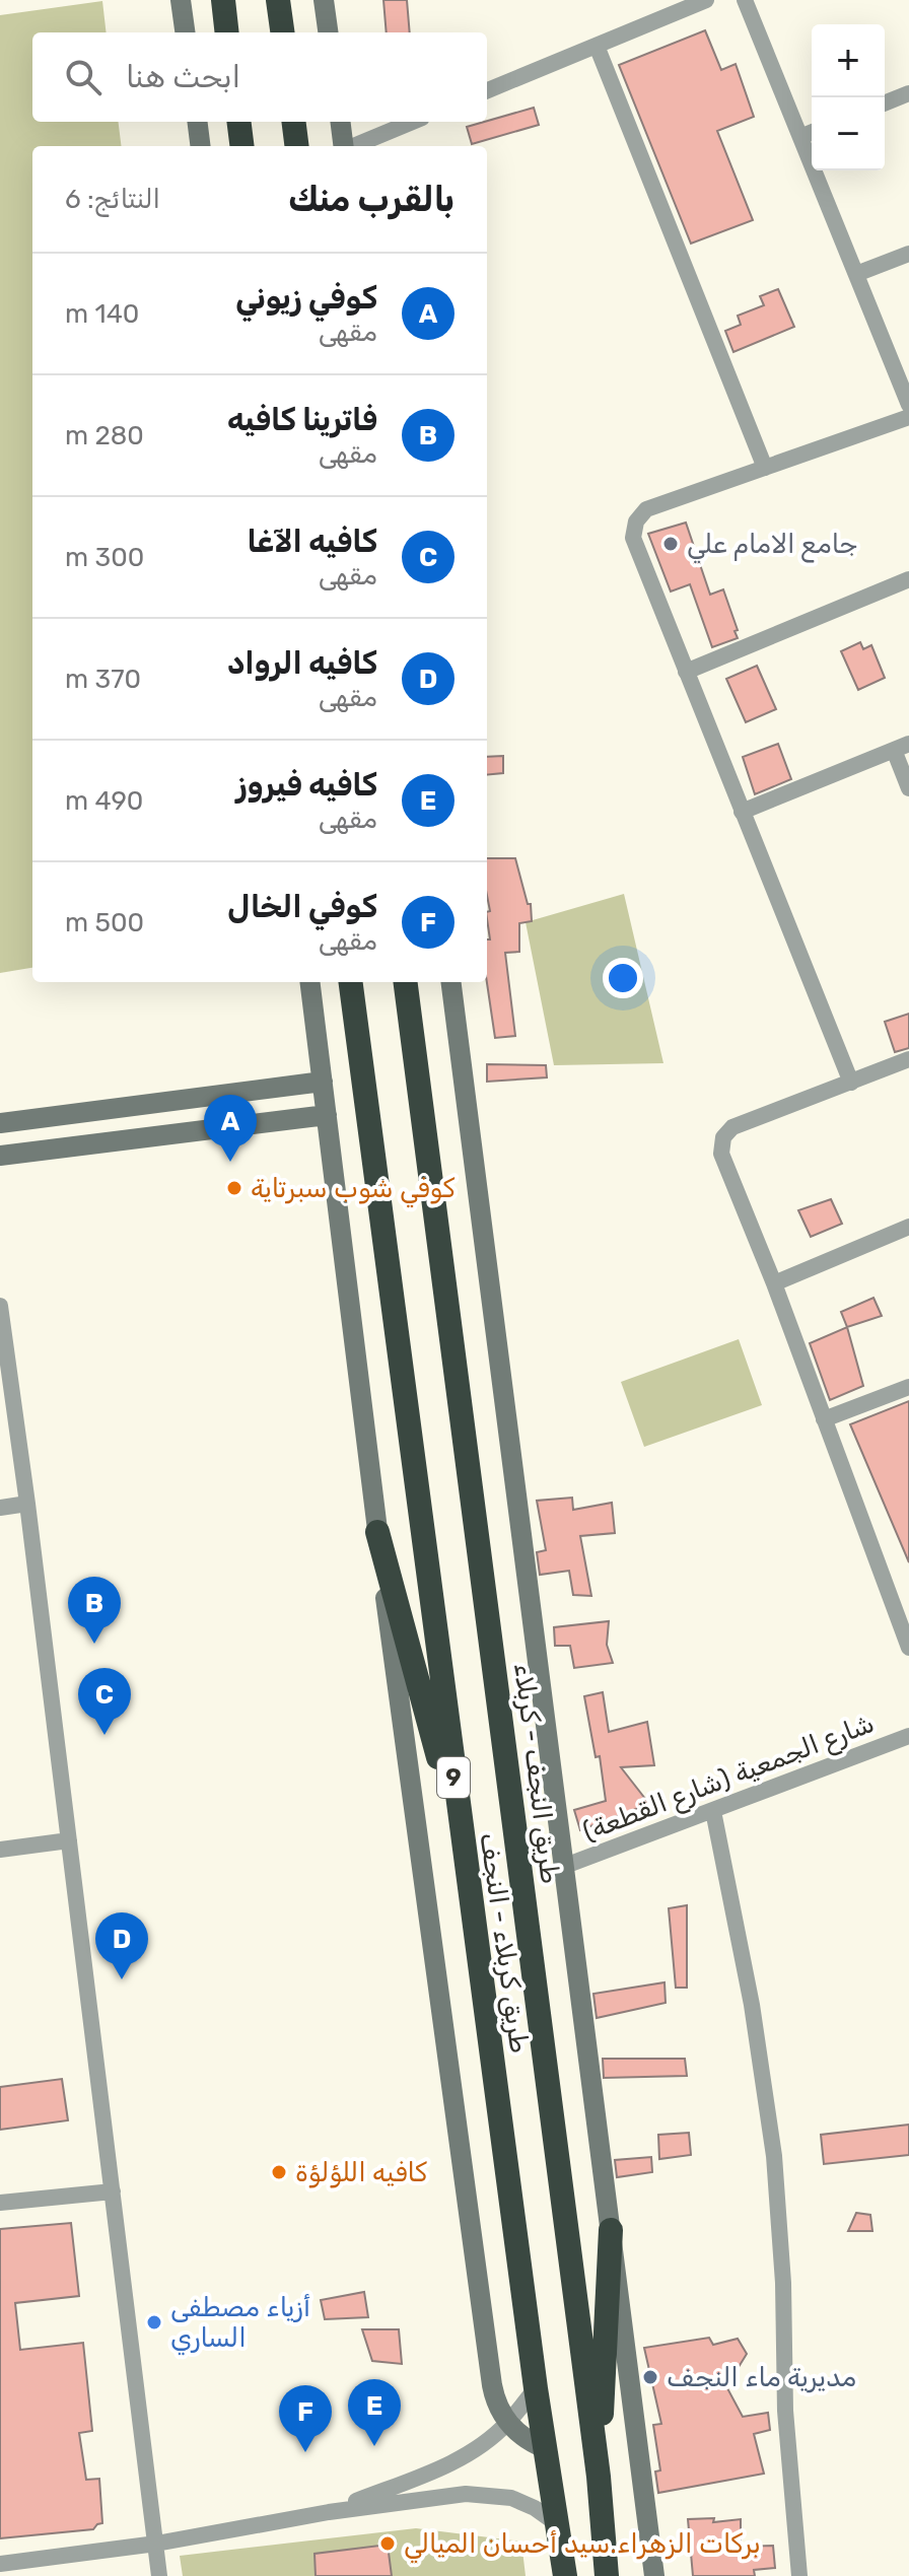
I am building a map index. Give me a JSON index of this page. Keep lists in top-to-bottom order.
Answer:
{
  "streets": {
    "highway": ["طريق النجف - کربلاء", "9", "طريق کربلاء - النجف"],
    "street": ["شارع الجمعية (شارع القطعة)"]
  },
  "places": [
    "جامع الامام علي",
    "كوفي شوب سبرتاية",
    "كافيه اللؤلؤة",
    "أزياء مصطفى الساري",
    "مديرية ماء النجف",
    "بركات الزهراء.سيد أحسان الميالي"
  ],
  "page": {
    "map_buttons": ["+", "−"],
    "search": "ابحث هنا",
    "heading": ["بالقرب منك", "النتائج: 6"],
    "list": [
      {
        "mark": "A",
        "name": "كوفي زيوني",
        "note": "مقهى",
        "value": "140 m"
      },
      {
        "mark": "B",
        "name": "فاترينا كافيه",
        "note": "مقهى",
        "value": "280 m"
      },
      {
        "mark": "C",
        "name": "كافيه الآغا",
        "note": "مقهى",
        "value": "300 m"
      },
      {
        "mark": "D",
        "name": "كافيه الرواد",
        "note": "مقهى",
        "value": "370 m"
      },
      {
        "mark": "E",
        "name": "كافيه فيروز",
        "note": "مقهى",
        "value": "490 m"
      },
      {
        "mark": "F",
        "name": "كوفي الخال",
        "note": "مقهى",
        "value": "500 m"
      }
    ],
    "pins": [
      "A",
      "B",
      "C",
      "D",
      "E",
      "F"
    ]
  }
}
